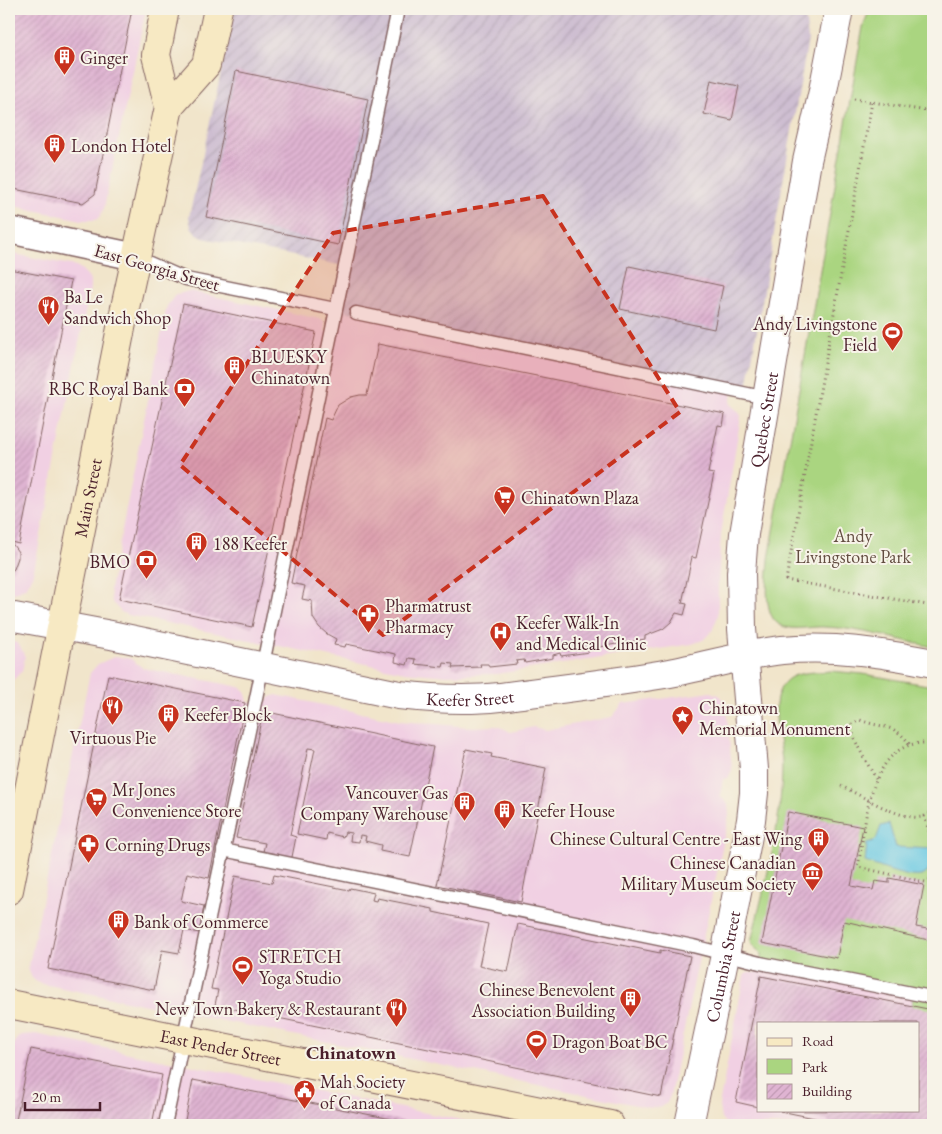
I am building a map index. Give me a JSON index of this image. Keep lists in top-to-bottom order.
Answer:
{
  "streets": {
    "main road": ["Main Street", "East Pender Street"],
    "street": [
      "East Georgia Street",
      "Quebec Street",
      "Keefer Street",
      "Columbia Street"
    ]
  },
  "crossings": [
    ["East Georgia Street", "Main Street"],
    ["Quebec Street", "Keefer Street"],
    ["Quebec Street", "Columbia Street"],
    ["Main Street", "Keefer Street"],
    ["Keefer Street", "Columbia Street"]
  ],
  "districts": ["Chinatown"],
  "parks": ["Andy Livingstone Park"],
  "places": {
    "building": [
      "Ginger",
      "London Hotel",
      "BLUESKY Chinatown",
      "188 Keefer",
      "Keefer Block",
      "Vancouver Gas Company Warehouse",
      "Keefer House",
      "Chinese Cultural Centre - East Wing",
      "Bank of Commerce",
      "Chinese Benevolent Association Building"
    ],
    "restaurant": ["Ba Le Sandwich Shop", "Virtuous Pie", "New Town Bakery & Restaurant"],
    "sports": ["Andy Livingstone Field", "STRETCH Yoga Studio", "Dragon Boat BC"],
    "bank": ["RBC Royal Bank", "BMO"],
    "supermarket": ["Chinatown Plaza", "Mr Jones Convenience Store"],
    "pharmacy": ["Pharmatrust Pharmacy", "Corning Drugs"],
    "hospital": ["Keefer Walk-In and Medical Clinic"],
    "place": ["Chinatown Memorial Monument"],
    "museum": ["Chinese Canadian Military Museum Society"],
    "public building": ["Mah Society of Canada"]
  },
  "legend": ["Road", "Park", "Building"],
  "scale_bar": "20 m"
}
